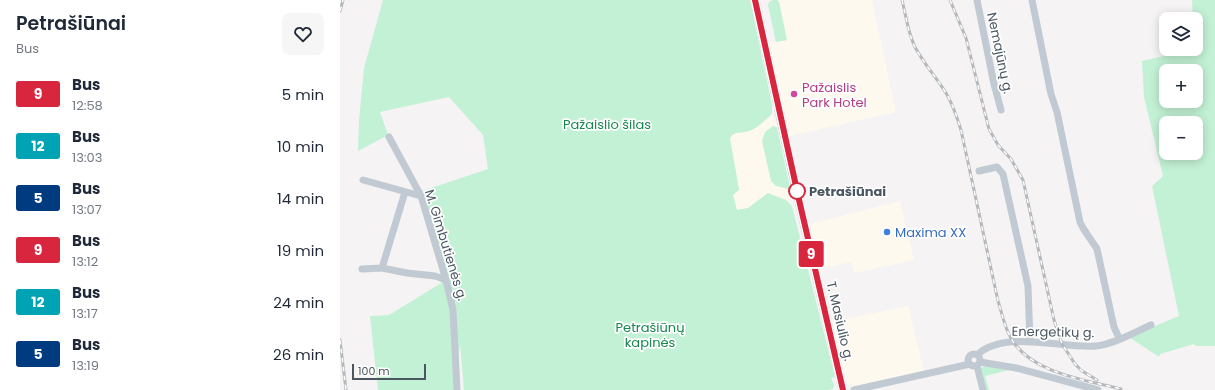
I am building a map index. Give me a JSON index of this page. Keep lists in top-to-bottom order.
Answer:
{
  "streets": {
    "main road": ["T. Masiulio g."],
    "street": ["Nemajūnų g.", "M. Gimbutienės g.", "Energetikų g."]
  },
  "parks": ["Pažaislio šilas", "Petrašiūnų kapinės"],
  "places": ["Pažaislis Park Hotel", "Petrašiūnai", "Maxima XX"],
  "lines": ["bus line 9"],
  "scale_bar": "100 m",
  "page": {
    "heading": ["Petrašiūnai", "Bus"],
    "on_map": "9",
    "map_buttons": ["+", "−"],
    "list": [
      {
        "mark": "9",
        "name": "Bus",
        "note": "12:58",
        "value": "5 min"
      },
      {
        "mark": "12",
        "name": "Bus",
        "note": "13:03",
        "value": "10 min"
      },
      {
        "mark": "5",
        "name": "Bus",
        "note": "13:07",
        "value": "14 min"
      },
      {
        "mark": "9",
        "name": "Bus",
        "note": "13:12",
        "value": "19 min"
      },
      {
        "mark": "12",
        "name": "Bus",
        "note": "13:17",
        "value": "24 min"
      },
      {
        "mark": "5",
        "name": "Bus",
        "note": "13:19",
        "value": "26 min"
      }
    ],
    "scale": "100 m"
  }
}
